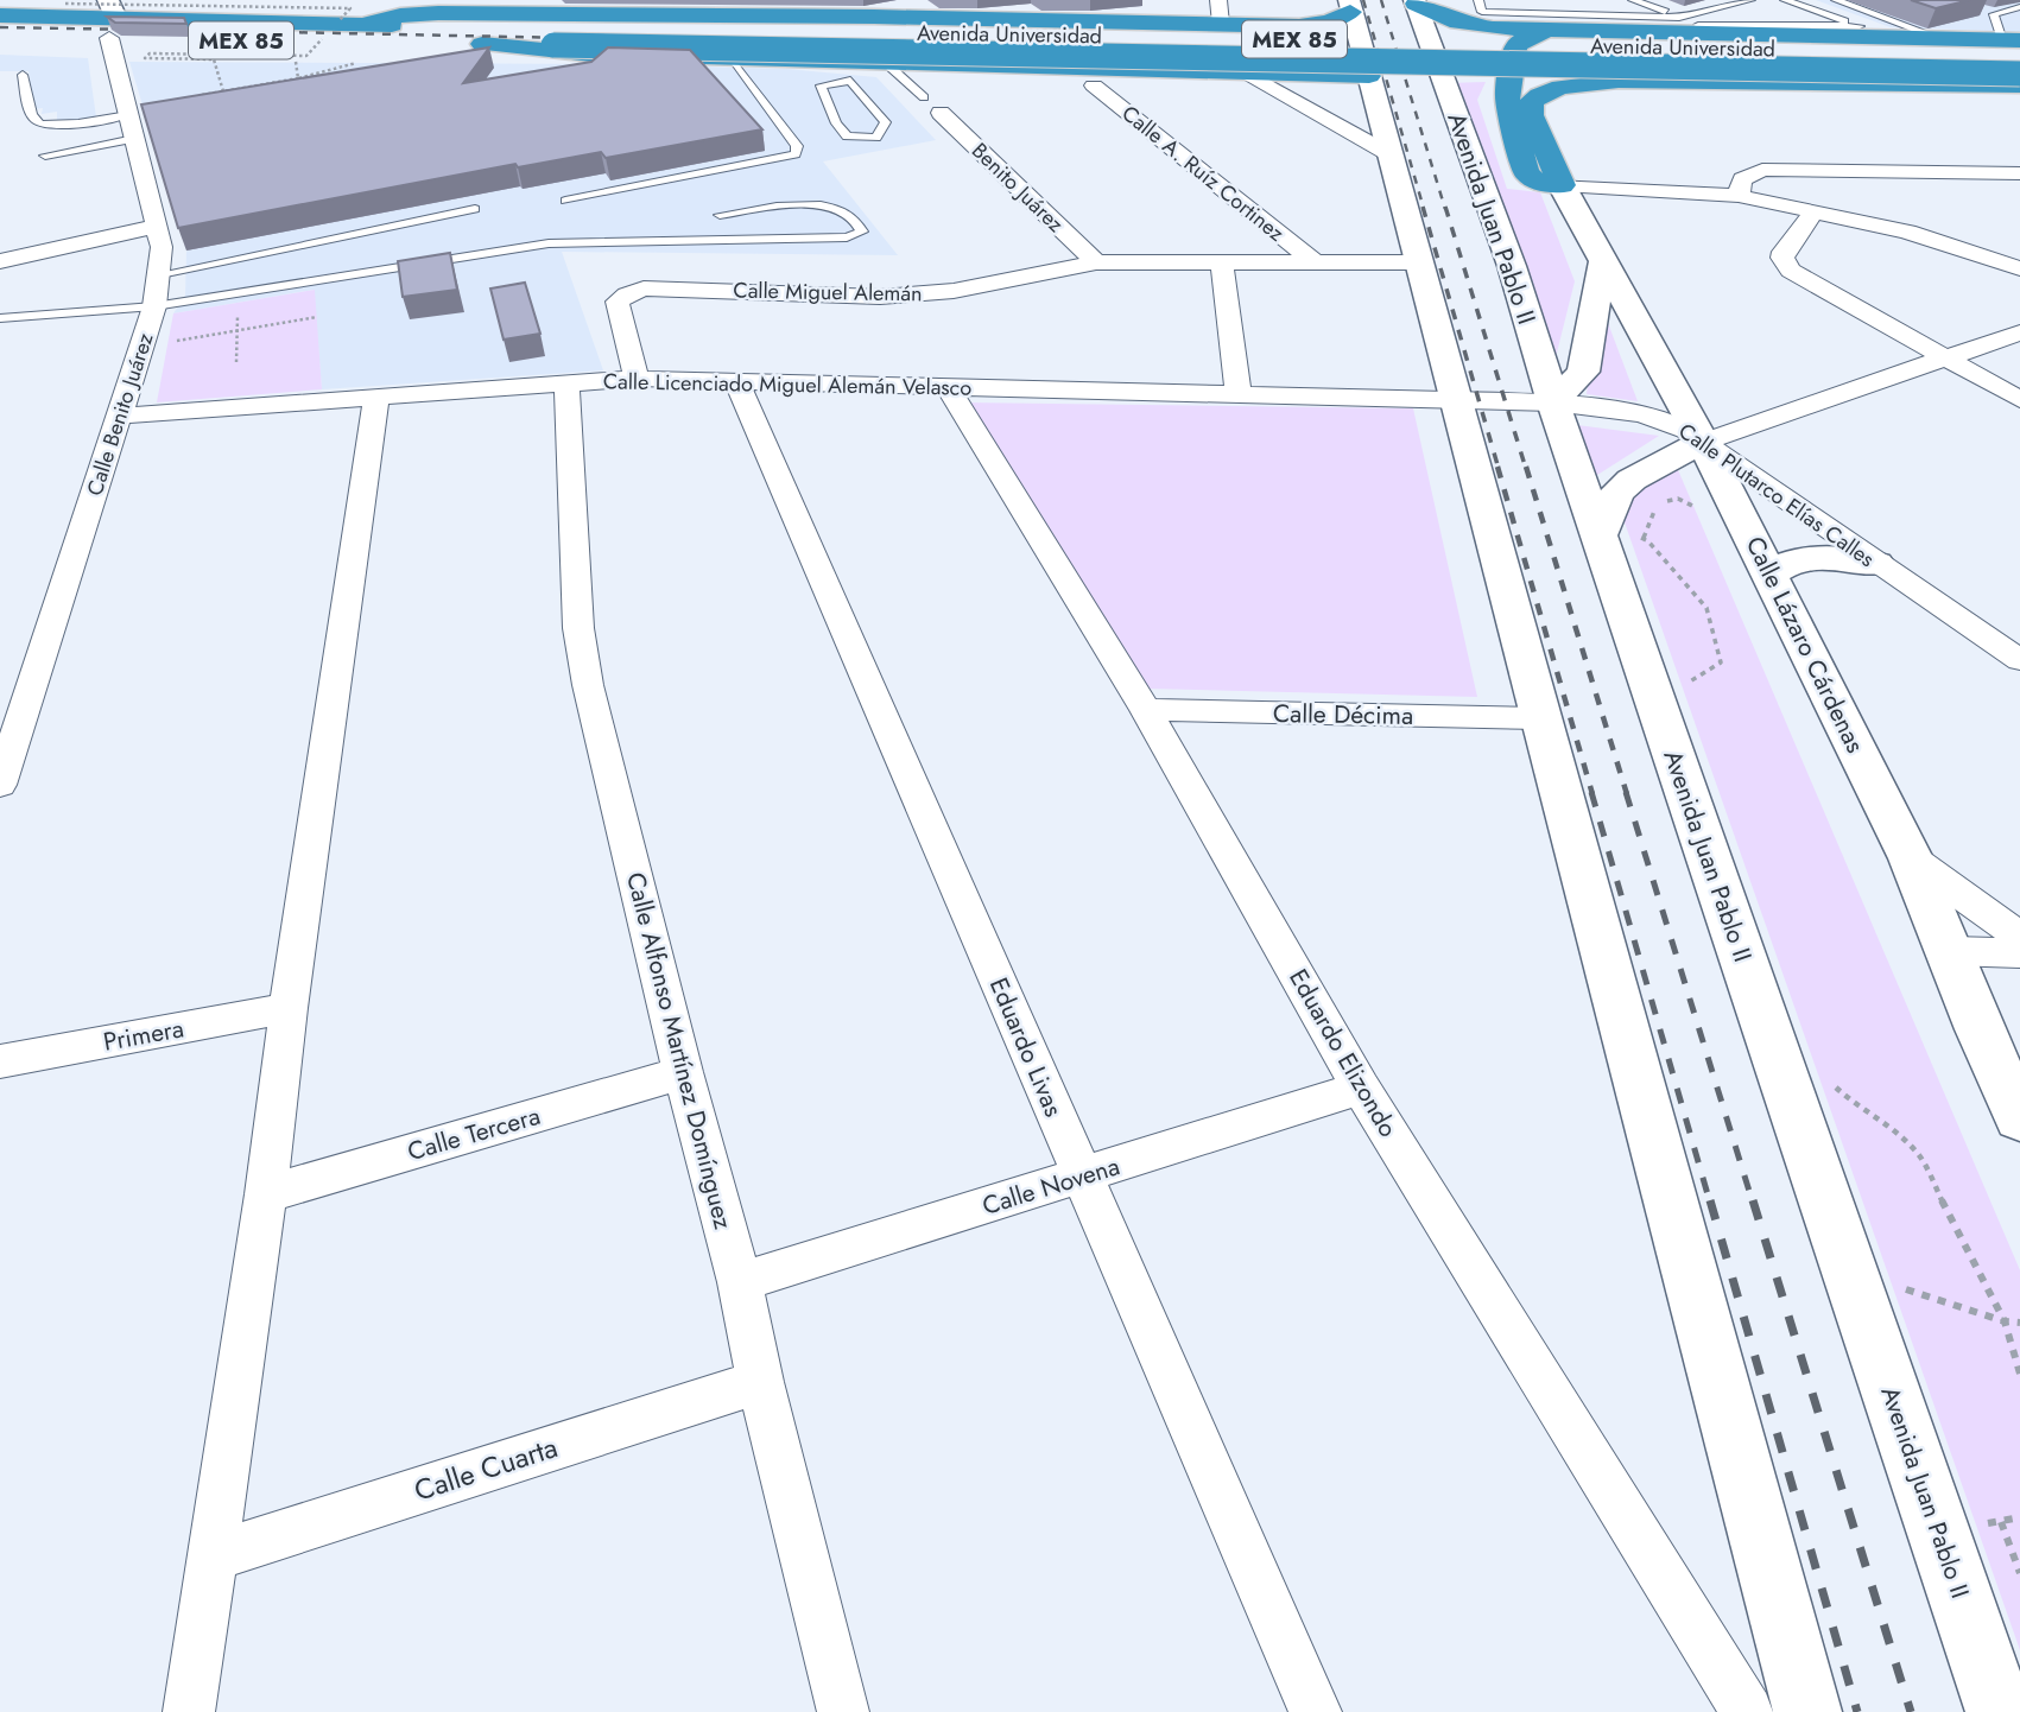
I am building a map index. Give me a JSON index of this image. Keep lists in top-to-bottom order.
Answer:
{
  "streets": {
    "highway": ["Avenida Universidad", "MEX 85"],
    "street": [
      "Calle A. Ruíz Cortinez",
      "Benito Juárez",
      "Avenida Juan Pablo II",
      "Calle Miguel Alemán",
      "Calle Licenciado Miguel Alemán Velasco",
      "Calle Benito Juárez",
      "Calle Plutarco Elías Calles",
      "Calle Lázaro Cárdenas",
      "Calle Décima",
      "Primera",
      "Eduardo Livas",
      "Calle Alfonso Martínez Domínguez",
      "Eduardo Elizondo",
      "Calle Tercera",
      "Calle Novena",
      "Calle Cuarta"
    ]
  },
  "crossings": [
    ["Avenida Universidad", "Calle Benito Juárez"],
    ["Calle A. Ruíz Cortinez", "Calle Miguel Alemán"],
    ["Benito Juárez", "Calle Miguel Alemán"],
    ["Avenida Juan Pablo II", "Calle Plutarco Elías Calles"],
    ["Calle Miguel Alemán", "Calle Licenciado Miguel Alemán Velasco"],
    ["Calle Licenciado Miguel Alemán Velasco", "Calle Benito Juárez"],
    ["Calle Licenciado Miguel Alemán Velasco", "Calle Plutarco Elías Calles"],
    ["Calle Licenciado Miguel Alemán Velasco", "Eduardo Livas"],
    ["Calle Licenciado Miguel Alemán Velasco", "Calle Alfonso Martínez Domínguez"],
    ["Calle Licenciado Miguel Alemán Velasco", "Eduardo Elizondo"],
    ["Calle Plutarco Elías Calles", "Calle Lázaro Cárdenas"],
    ["Calle Décima", "Eduardo Elizondo"],
    ["Eduardo Livas", "Calle Novena"],
    ["Calle Alfonso Martínez Domínguez", "Calle Tercera"],
    ["Calle Alfonso Martínez Domínguez", "Calle Novena"],
    ["Calle Alfonso Martínez Domínguez", "Calle Cuarta"],
    ["Eduardo Elizondo", "Calle Novena"]
  ]
}
